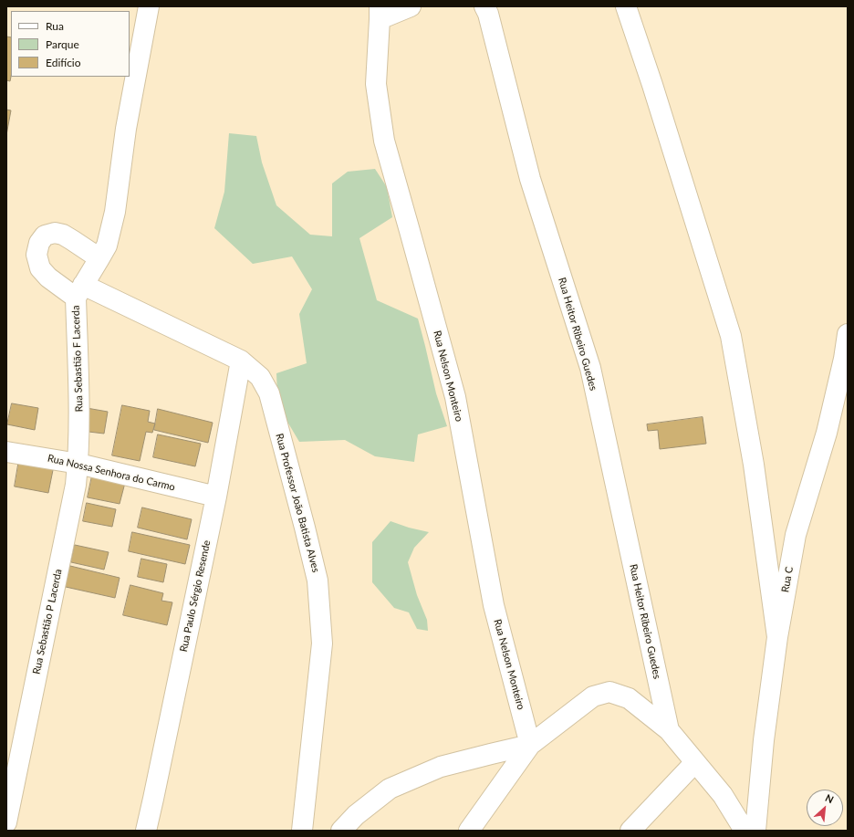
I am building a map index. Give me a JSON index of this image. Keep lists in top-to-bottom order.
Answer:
{
  "streets": {
    "street": [
      "Rua Heitor Ribeiro Guedes",
      "Rua Sebastião F Lacerda",
      "Rua Nelson Monteiro",
      "Rua Nossa Senhora do Carmo",
      "Rua Professor João Batista Alves",
      "Rua C",
      "Rua Paulo Sérgio Resende",
      "Rua Sebastião P Lacerda"
    ]
  },
  "crossings": [
    ["Rua Sebastião F Lacerda", "Rua Professor João Batista Alves"],
    ["Rua Sebastião F Lacerda", "Rua Sebastião P Lacerda"],
    ["Rua Nossa Senhora do Carmo", "Rua Paulo Sérgio Resende"],
    ["Rua Nossa Senhora do Carmo", "Rua Sebastião P Lacerda"],
    ["Rua Professor João Batista Alves", "Rua Paulo Sérgio Resende"]
  ],
  "legend": ["Rua", "Parque", "Edifício"],
  "north": "top right"
}
